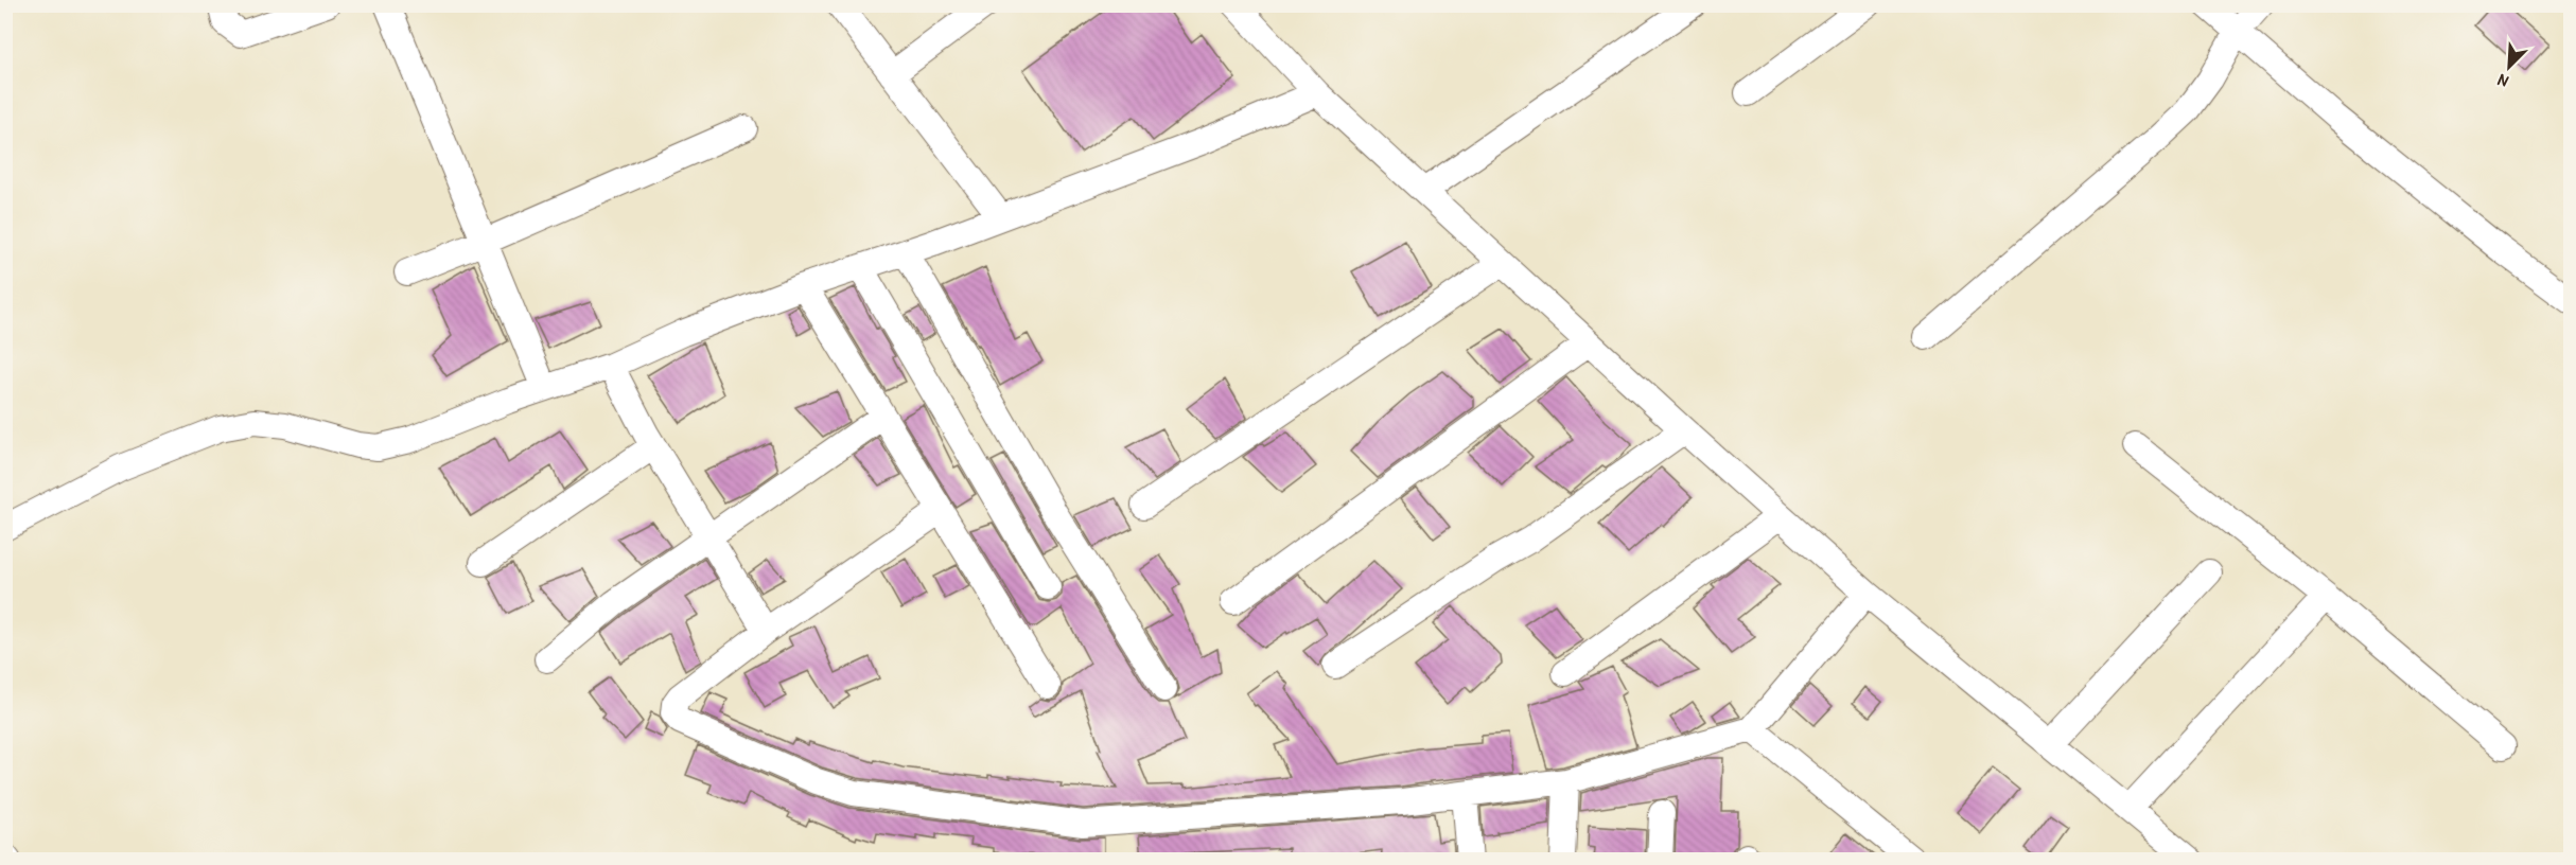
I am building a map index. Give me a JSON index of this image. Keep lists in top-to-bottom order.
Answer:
{
  "north": "bottom left"
}
